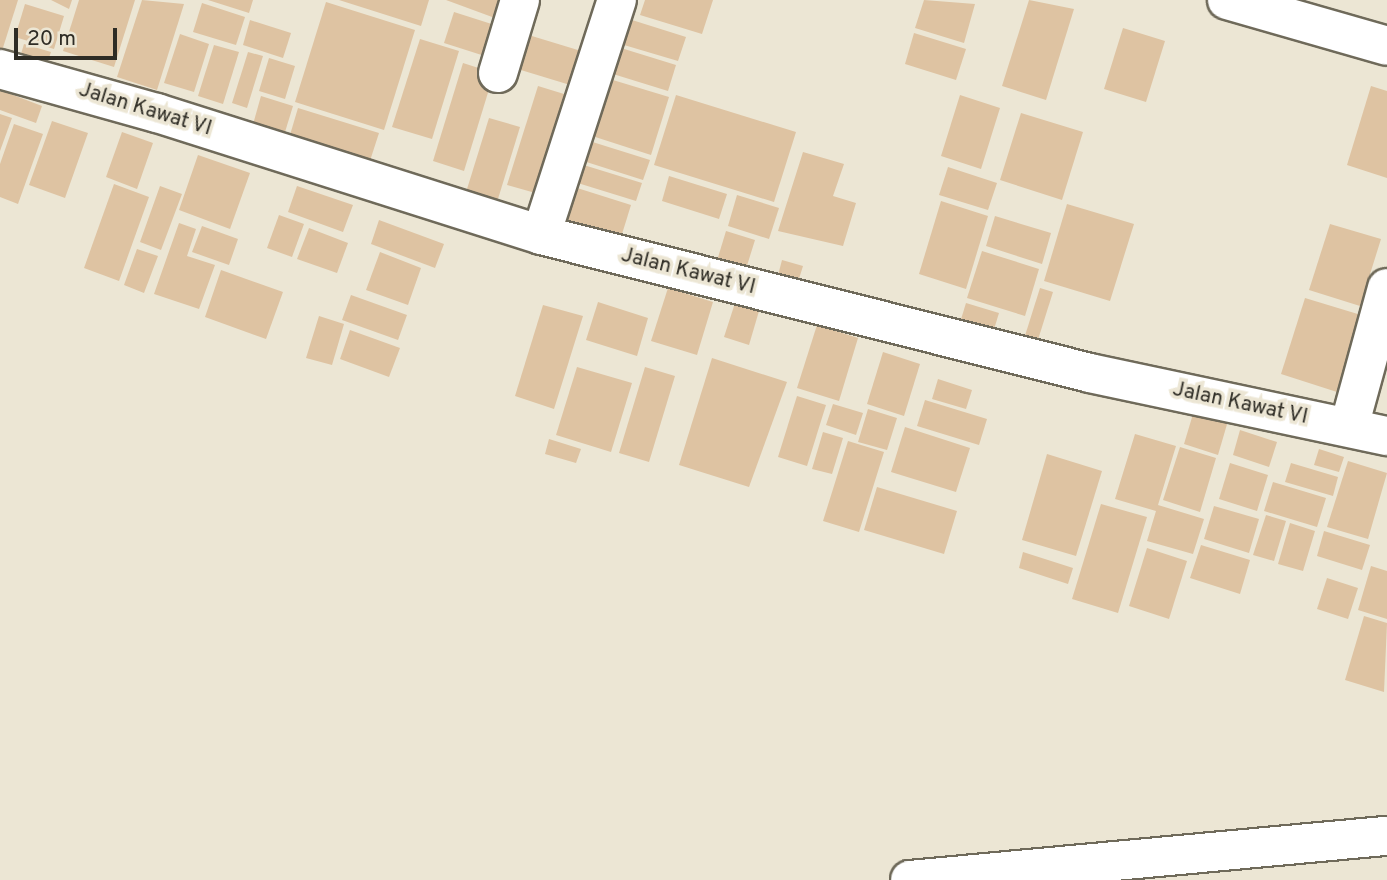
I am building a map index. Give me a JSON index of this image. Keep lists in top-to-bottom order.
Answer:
{
  "streets": {
    "main road": ["Jalan Kawat VI"]
  },
  "scale_bar": "20 m"
}
